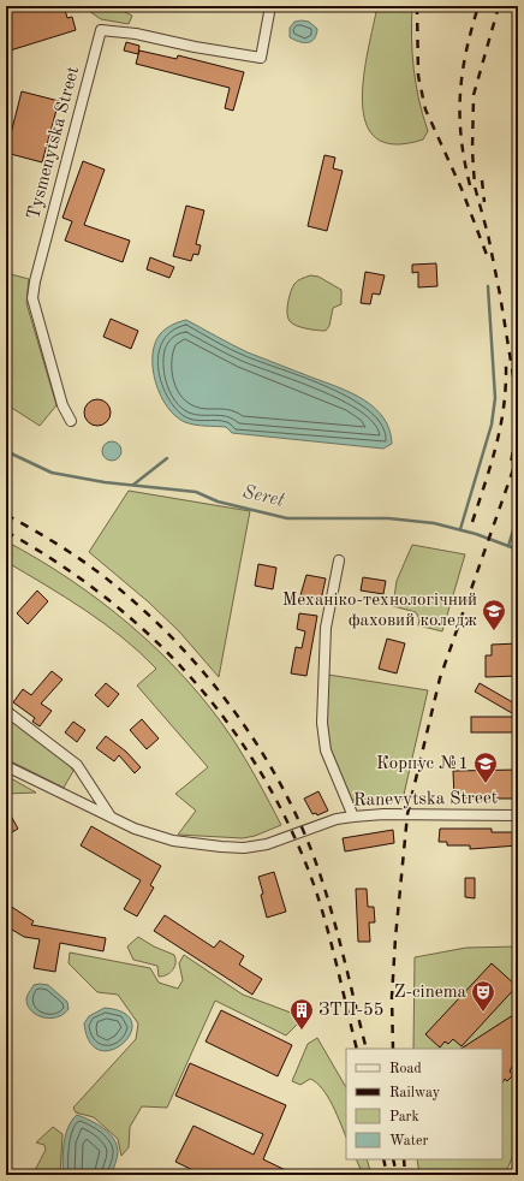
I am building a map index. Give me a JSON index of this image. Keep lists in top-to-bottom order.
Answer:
{
  "streets": {
    "street": ["Tysmenytska Street", "Ranevytska Street"]
  },
  "water": ["Seret"],
  "places": {
    "school or university": ["Механіко-технологічний фаховий коледж", "Корпус №1"],
    "theatre": ["Z-cinema"],
    "building": ["ЗТП-55"]
  },
  "legend": [
    "Road",
    "Railway",
    "Park",
    "Water"
  ]
}
